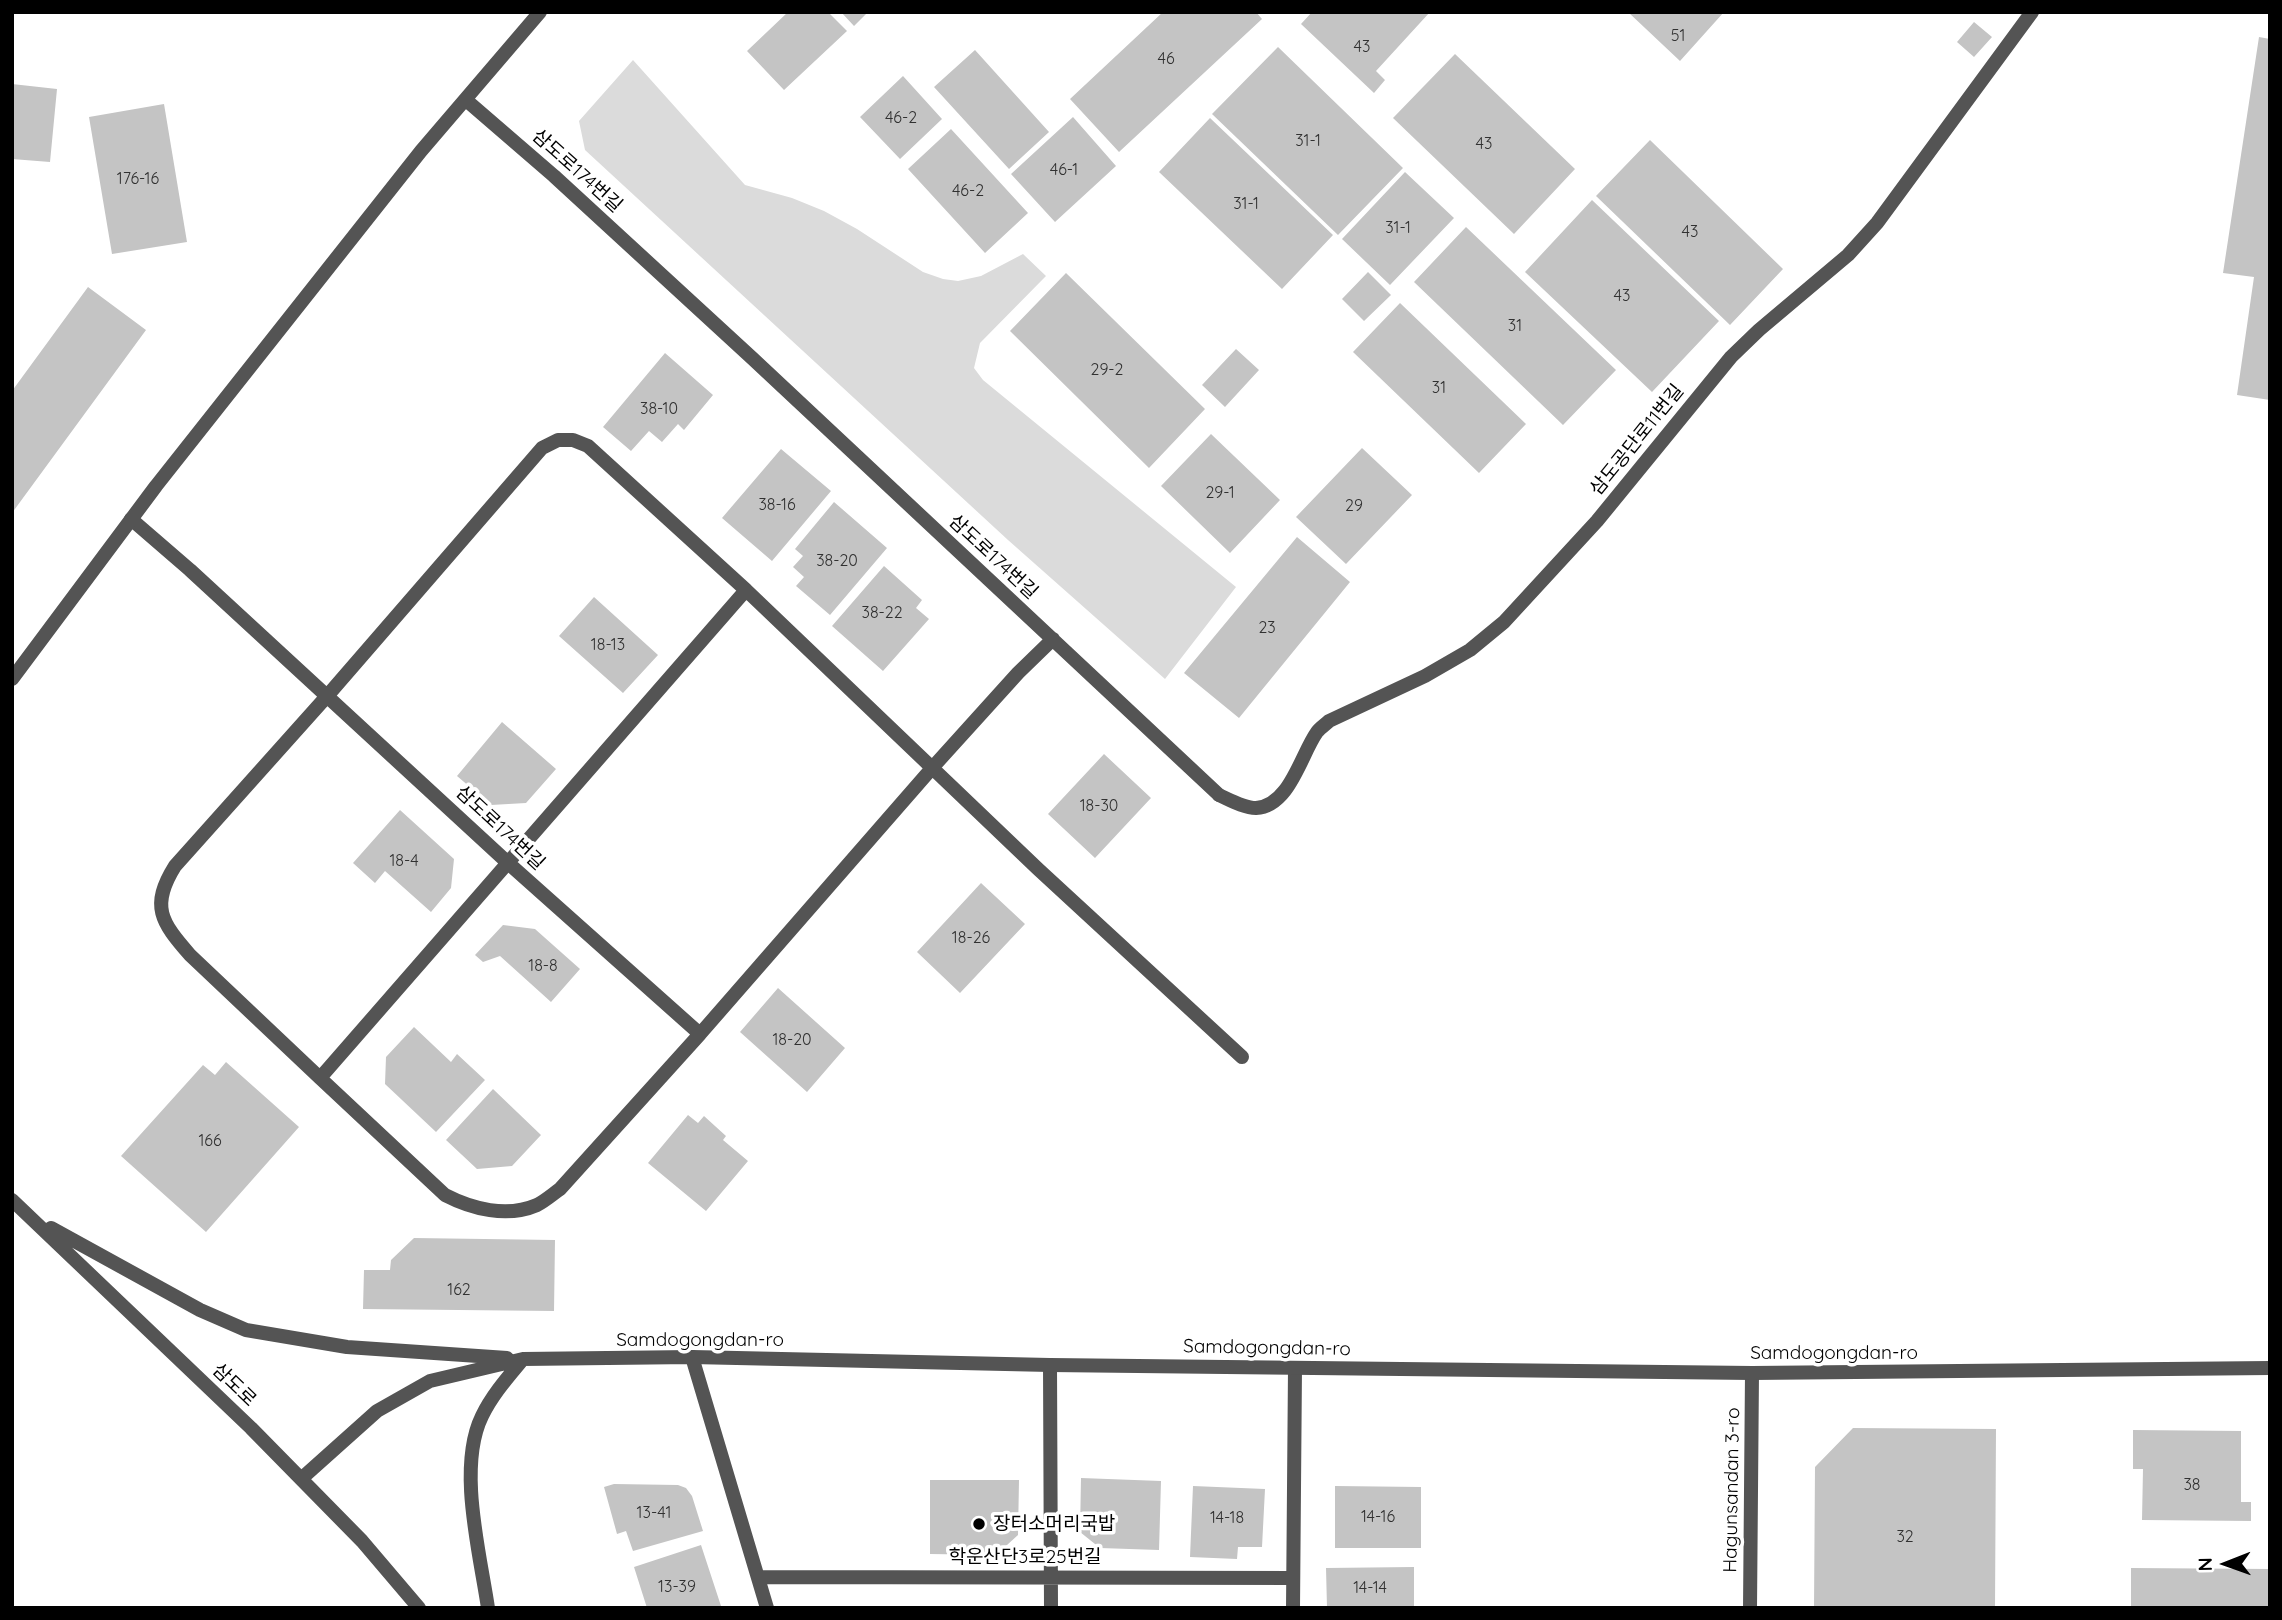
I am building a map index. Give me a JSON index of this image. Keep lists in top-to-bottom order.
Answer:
{
  "streets": {
    "street": [
      "삼도로174번길",
      "삼도공단로11번길",
      "Samdogongdan-ro",
      "삼도로",
      "Hagunsandan 3-ro",
      "학운산단3로25번길"
    ]
  },
  "crossings": [
    ["삼도로174번길", "삼도공단로11번길"],
    ["Samdogongdan-ro", "삼도로"],
    ["Samdogongdan-ro", "Hagunsandan 3-ro"]
  ],
  "places": ["장터소머리국밥"],
  "house_numbers": [
    "51",
    "43",
    "46",
    "46-2",
    "31-1",
    "43",
    "46-1",
    "176-16",
    "46-2",
    "31-1",
    "31-1",
    "43",
    "43",
    "31",
    "29-2",
    "31",
    "38-10",
    "29-1",
    "38-16",
    "29",
    "38-20",
    "38-22",
    "23",
    "18-13",
    "18-30",
    "18-4",
    "18-26",
    "18-8",
    "18-20",
    "166",
    "162",
    "38",
    "13-41",
    "14-16",
    "14-18",
    "32",
    "13-39",
    "14-14"
  ],
  "north": "left"
}
